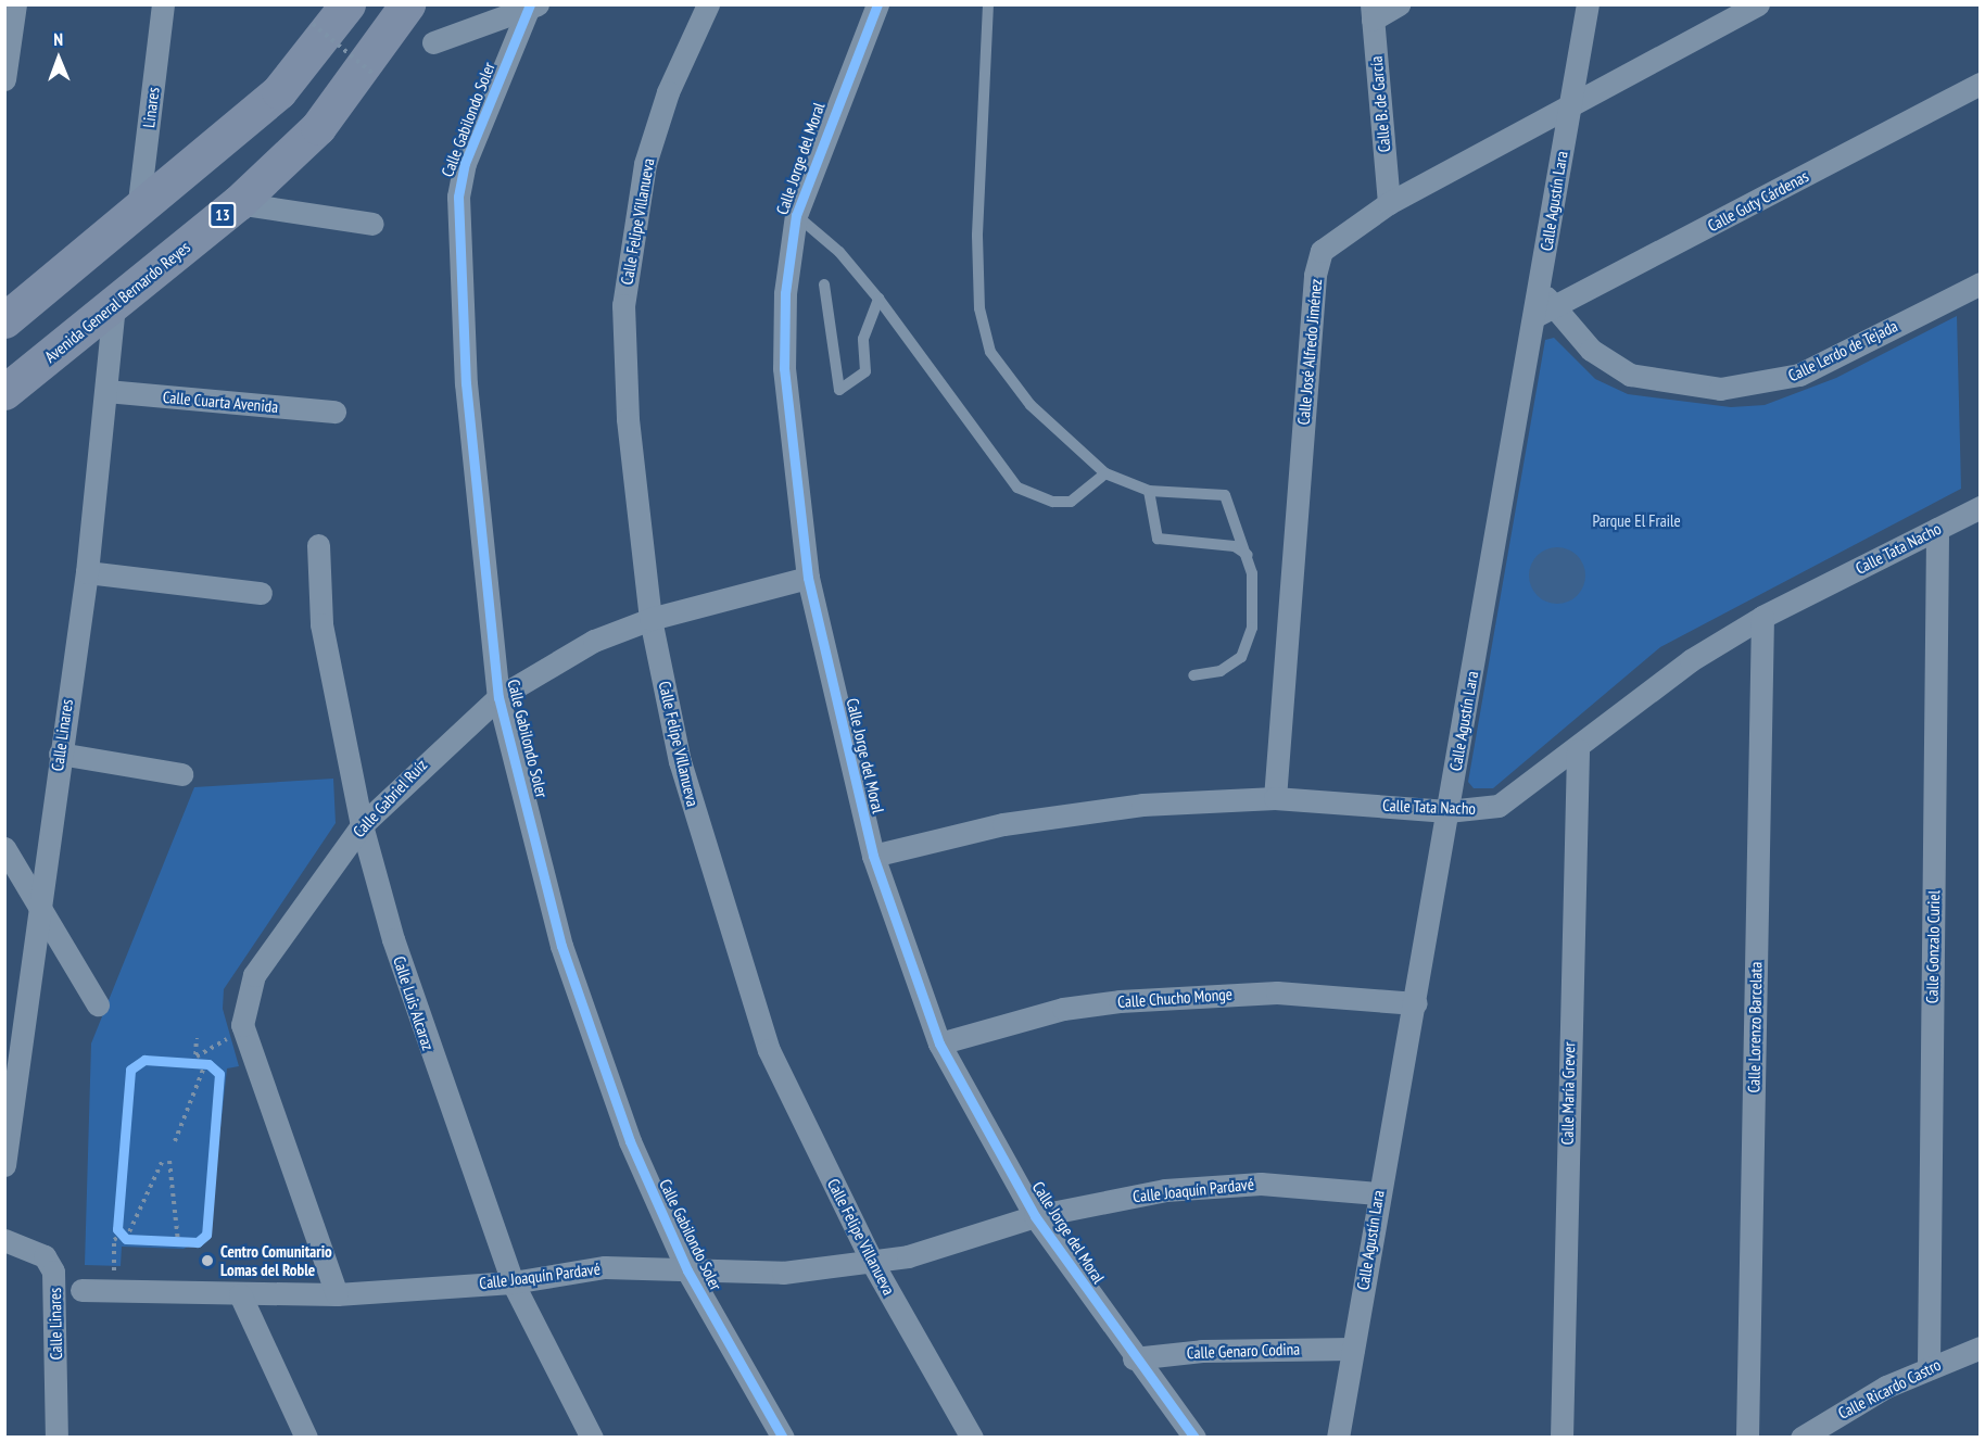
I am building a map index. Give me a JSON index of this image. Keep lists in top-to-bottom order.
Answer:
{
  "streets": {
    "main road": ["13", "Avenida General Bernardo Reyes"],
    "street": [
      "Calle B. de García",
      "Linares",
      "Calle Gabilondo Soler",
      "Calle Jorge del Moral",
      "Calle Agustín Lara",
      "Calle Guty Cárdenas",
      "Calle Felipe Villanueva",
      "Calle Lerdo de Tejada",
      "Calle José Alfredo Jiménez",
      "Calle Cuarta Avenida",
      "Calle Tata Nacho",
      "Calle Linares",
      "Calle Gabriel Ruíz",
      "Calle Gonzalo Curiel",
      "Calle Chucho Monge",
      "Calle Luis Alcaraz",
      "Calle Lorenzo Barcelata",
      "Calle María Grever",
      "Calle Joaquín Pardavé",
      "Calle Genaro Codina",
      "Calle Ricardo Castro"
    ]
  },
  "crossings": [
    ["Calle B. de García", "Calle José Alfredo Jiménez"],
    ["Calle Gabilondo Soler", "Calle Gabriel Ruíz"],
    ["Calle Gabilondo Soler", "Calle Joaquín Pardavé"],
    ["Calle Jorge del Moral", "Calle Tata Nacho"],
    ["Calle Jorge del Moral", "Calle Gabriel Ruíz"],
    ["Calle Jorge del Moral", "Calle Chucho Monge"],
    ["Calle Jorge del Moral", "Calle Joaquín Pardavé"],
    ["Calle Jorge del Moral", "Calle Genaro Codina"],
    ["Calle Agustín Lara", "Calle Guty Cárdenas"],
    ["Calle Agustín Lara", "Calle Lerdo de Tejada"],
    ["Calle Agustín Lara", "Calle José Alfredo Jiménez"],
    ["Calle Agustín Lara", "Calle Tata Nacho"],
    ["Calle Agustín Lara", "Calle Chucho Monge"],
    ["Calle Agustín Lara", "Calle Joaquín Pardavé"],
    ["Calle Agustín Lara", "Calle Genaro Codina"],
    ["Calle Guty Cárdenas", "Calle Lerdo de Tejada"],
    ["Calle Felipe Villanueva", "Calle Gabriel Ruíz"],
    ["Calle Felipe Villanueva", "Calle Joaquín Pardavé"],
    ["Avenida General Bernardo Reyes", "Calle Linares"],
    ["Calle José Alfredo Jiménez", "Calle Tata Nacho"],
    ["Calle Cuarta Avenida", "Calle Linares"],
    ["Calle Tata Nacho", "Calle Gonzalo Curiel"],
    ["Calle Tata Nacho", "Calle Lorenzo Barcelata"],
    ["Calle Tata Nacho", "Calle María Grever"],
    ["Calle Gabriel Ruíz", "Calle Luis Alcaraz"],
    ["Calle Gabriel Ruíz", "Calle Joaquín Pardavé"],
    ["Calle Gonzalo Curiel", "Calle Ricardo Castro"],
    ["Calle Luis Alcaraz", "Calle Joaquín Pardavé"]
  ],
  "parks": ["Parque El Fraile"],
  "places": ["Centro Comunitario Lomas del Roble"],
  "north": "top"
}
